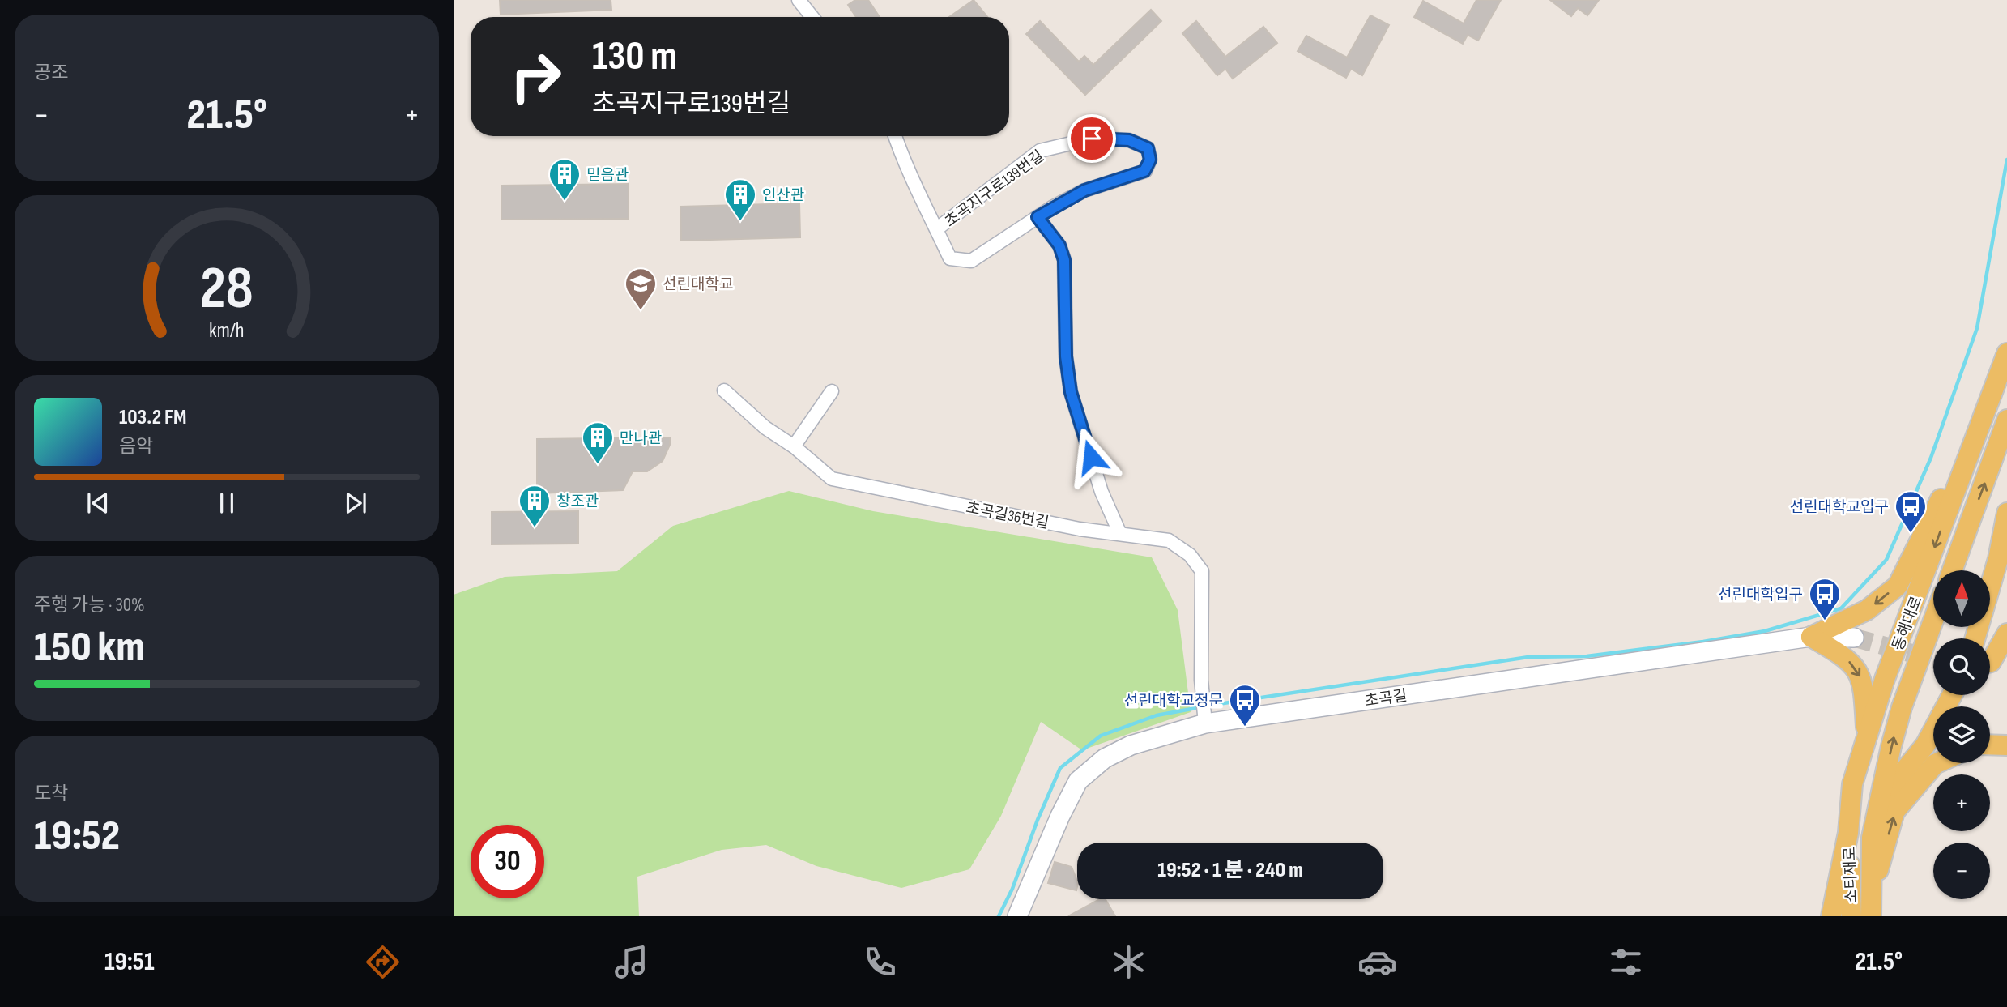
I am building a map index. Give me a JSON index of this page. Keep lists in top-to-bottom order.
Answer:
{
  "streets": {
    "main road": ["동해대로", "소티재로"],
    "street": ["초곡지구로139번길", "초곡길36번길", "초곡길"]
  },
  "crossings": [
    ["초곡길36번길", "초곡길"],
    ["동해대로", "소티재로"]
  ],
  "places": {
    "building": [
      "믿음관",
      "인산관",
      "만나관",
      "창조관"
    ],
    "school or university": ["선린대학교"],
    "bus stop": ["선린대학교입구", "선린대학입구", "선린대학교정문"]
  },
  "north": "top",
  "page": {
    "tile": [
      "공조",
      ["주행 가능 · 30%", "150 km"],
      ["도착", "19:52"]
    ],
    "turn": ["130 m", "초곡지구로139번길"],
    "heat": ["−", "21.5°", "+"],
    "song": ["103.2 FM", "음악"],
    "map_buttons": ["+", "−"],
    "limit": "30",
    "trip": "19:52 · 1 분 · 240 m",
    "tabs": ["19:51", "21.5°"],
    "gauge": ["28", "km/h"]
  }
}
